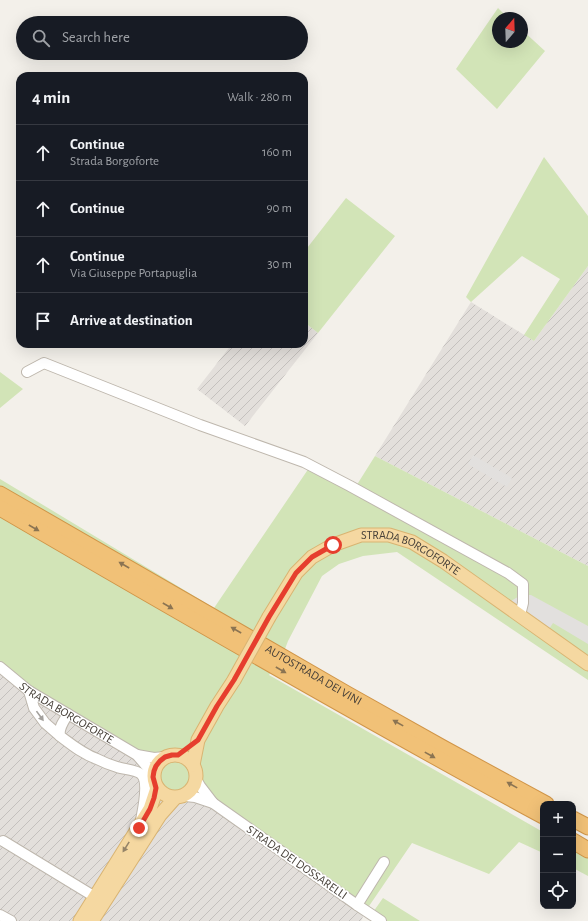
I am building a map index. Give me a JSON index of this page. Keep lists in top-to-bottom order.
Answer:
{
  "streets": {
    "highway": ["AUTOSTRADA DEI VINI"],
    "main road": ["STRADA BORGOFORTE"],
    "street": ["STRADA DEI DOSSARELLI"]
  },
  "crossings": [
    ["STRADA BORGOFORTE", "STRADA DEI DOSSARELLI"]
  ],
  "north": "top",
  "page": {
    "search": "Search here",
    "heading": ["4 min", "Walk · 280 m"],
    "list": [
      ["Continue", "Strada Borgoforte", "160 m"],
      ["Continue", "90 m"],
      ["Continue", "Via Giuseppe Portapuglia", "30 m"],
      "Arrive at destination"
    ],
    "map_buttons": ["+", "−"]
  }
}
